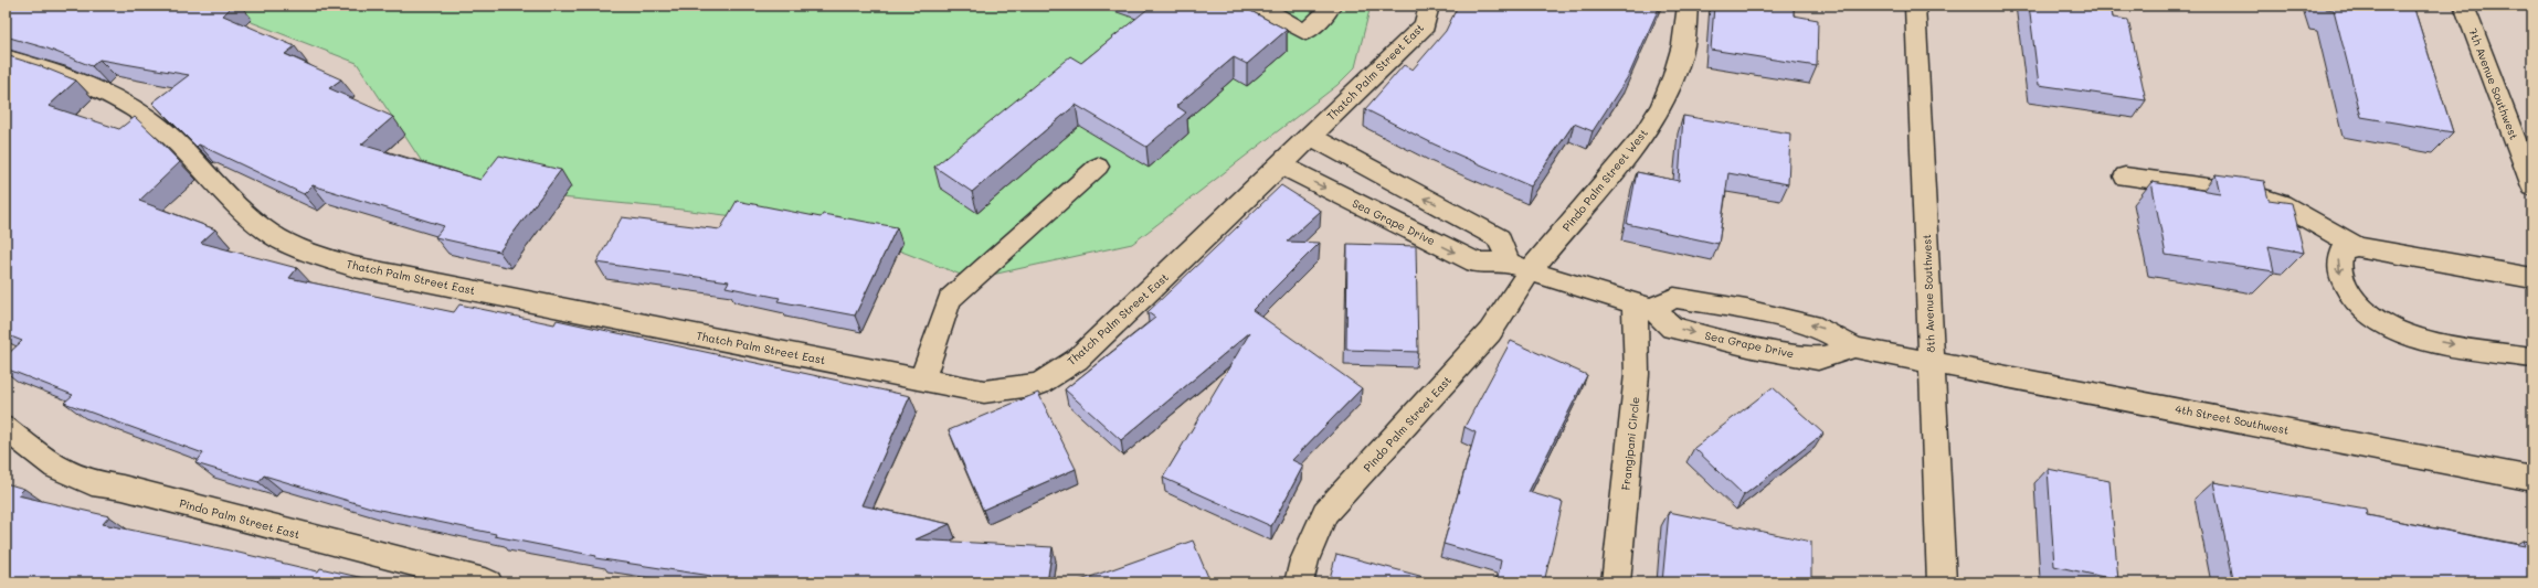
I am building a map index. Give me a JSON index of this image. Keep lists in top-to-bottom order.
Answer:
{
  "streets": {
    "street": [
      "Thatch Palm Street East",
      "7th Avenue Southwest",
      "Pindo Palm Street West",
      "Sea Grape Drive",
      "8th Avenue Southwest",
      "4th Street Southwest",
      "Pindo Palm Street East",
      "Frangipani Circle"
    ]
  },
  "crossings": [
    ["Thatch Palm Street East", "Sea Grape Drive"],
    ["Pindo Palm Street West", "Sea Grape Drive"],
    ["Pindo Palm Street West", "Pindo Palm Street East"],
    ["Sea Grape Drive", "8th Avenue Southwest"],
    ["Sea Grape Drive", "4th Street Southwest"],
    ["Sea Grape Drive", "Pindo Palm Street East"],
    ["Sea Grape Drive", "Frangipani Circle"],
    ["8th Avenue Southwest", "4th Street Southwest"]
  ]
}
